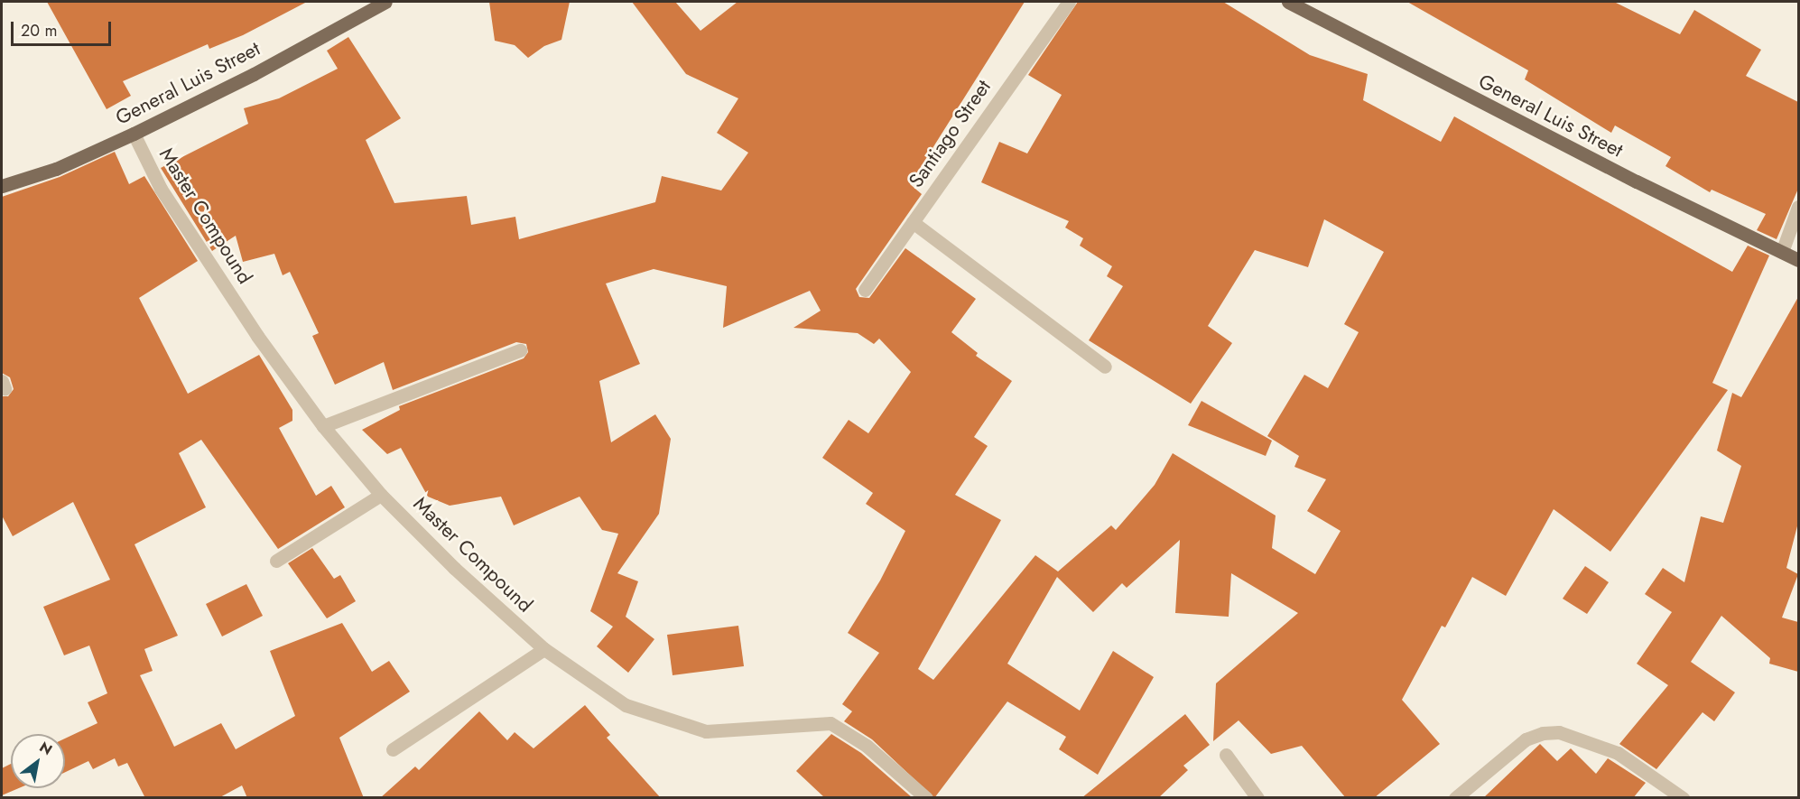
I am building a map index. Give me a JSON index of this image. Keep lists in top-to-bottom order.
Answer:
{
  "streets": {
    "main road": ["General Luis Street"],
    "street": ["Santiago Street", "Master Compound"]
  },
  "crossings": [
    ["General Luis Street", "Master Compound"]
  ],
  "scale_bar": "20 m",
  "north": "top right"
}
